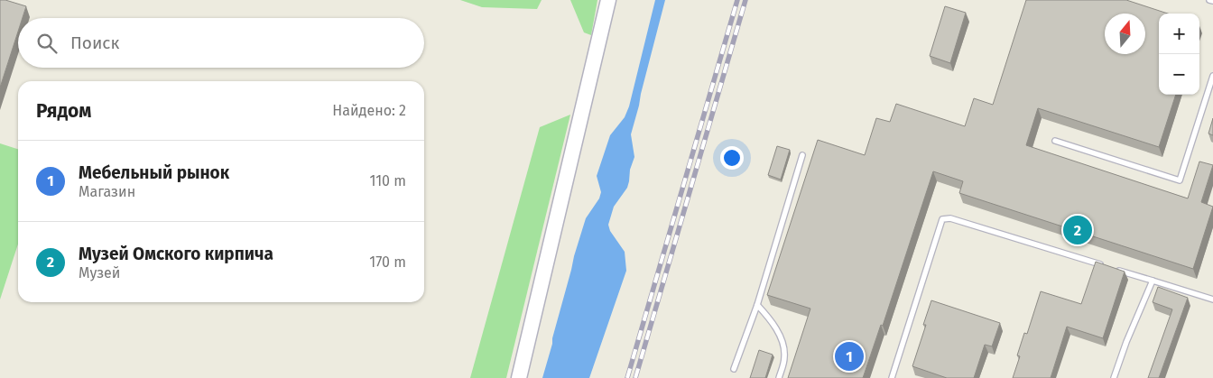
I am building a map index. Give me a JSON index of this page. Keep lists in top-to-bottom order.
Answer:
{
  "north": "top",
  "page": {
    "map_buttons": ["+", "−"],
    "search": "Поиск",
    "heading": ["Рядом", "Найдено: 2"],
    "list": [
      {
        "mark": "1",
        "name": "Мебельный рынок",
        "note": "Магазин",
        "value": "110 m"
      },
      {
        "mark": "2",
        "name": "Музей Омского кирпича",
        "note": "Музей",
        "value": "170 m"
      }
    ],
    "pins": ["2", "1"]
  }
}
